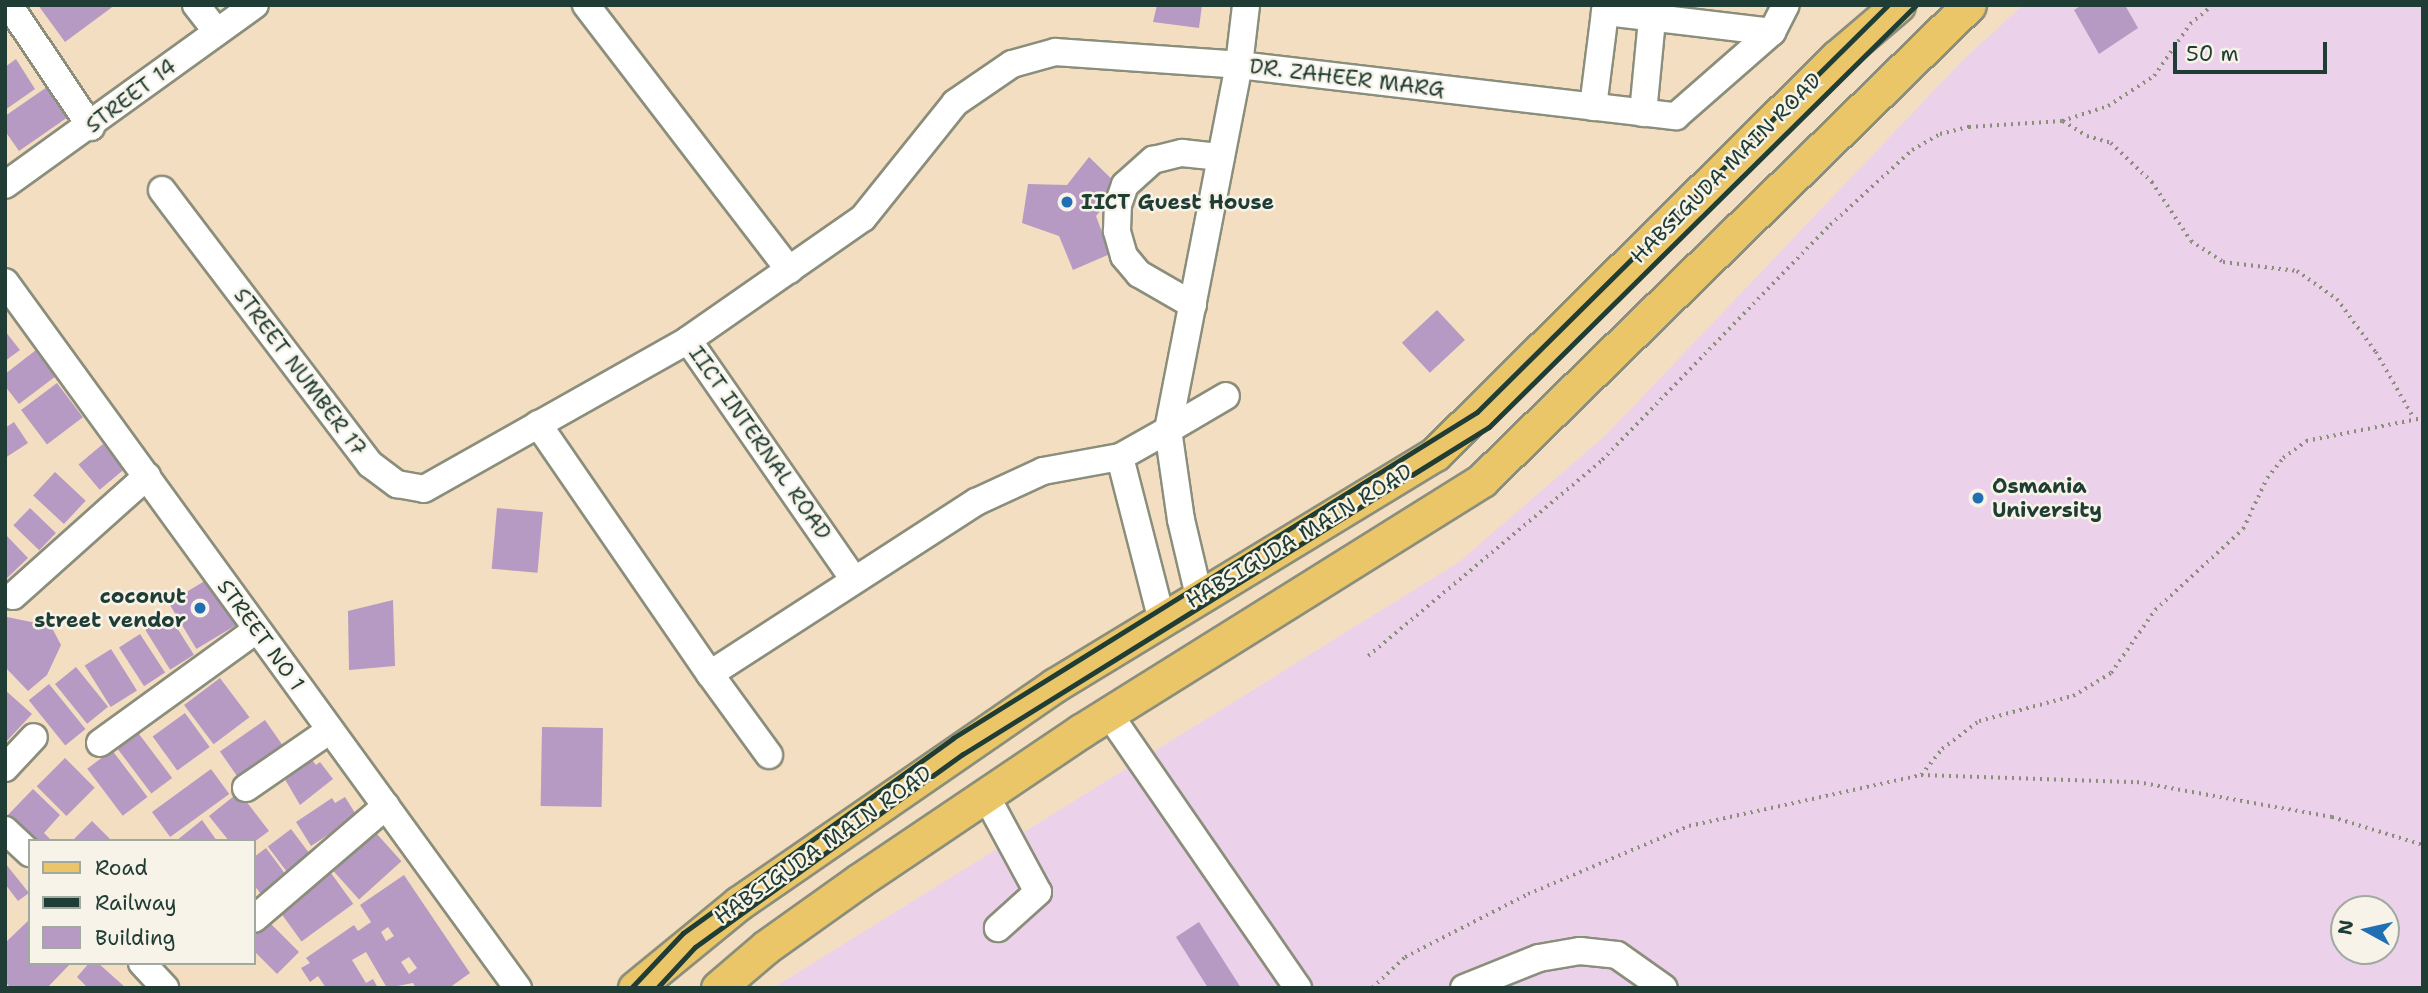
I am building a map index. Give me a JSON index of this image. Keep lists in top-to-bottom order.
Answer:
{
  "streets": {
    "main road": ["HABSIGUDA MAIN ROAD"],
    "street": [
      "DR. ZAHEER MARG",
      "STREET 14",
      "STREET NUMBER 17",
      "IICT INTERNAL ROAD",
      "STREET NO 1"
    ]
  },
  "crossings": [
    ["DR. ZAHEER MARG", "HABSIGUDA MAIN ROAD"],
    ["DR. ZAHEER MARG", "IICT INTERNAL ROAD"],
    ["STREET NUMBER 17", "IICT INTERNAL ROAD"]
  ],
  "places": ["IICT Guest House", "Osmania University", "coconut street vendor"],
  "legend": ["Road", "Railway", "Building"],
  "scale_bar": "50 m",
  "north": "left"
}
